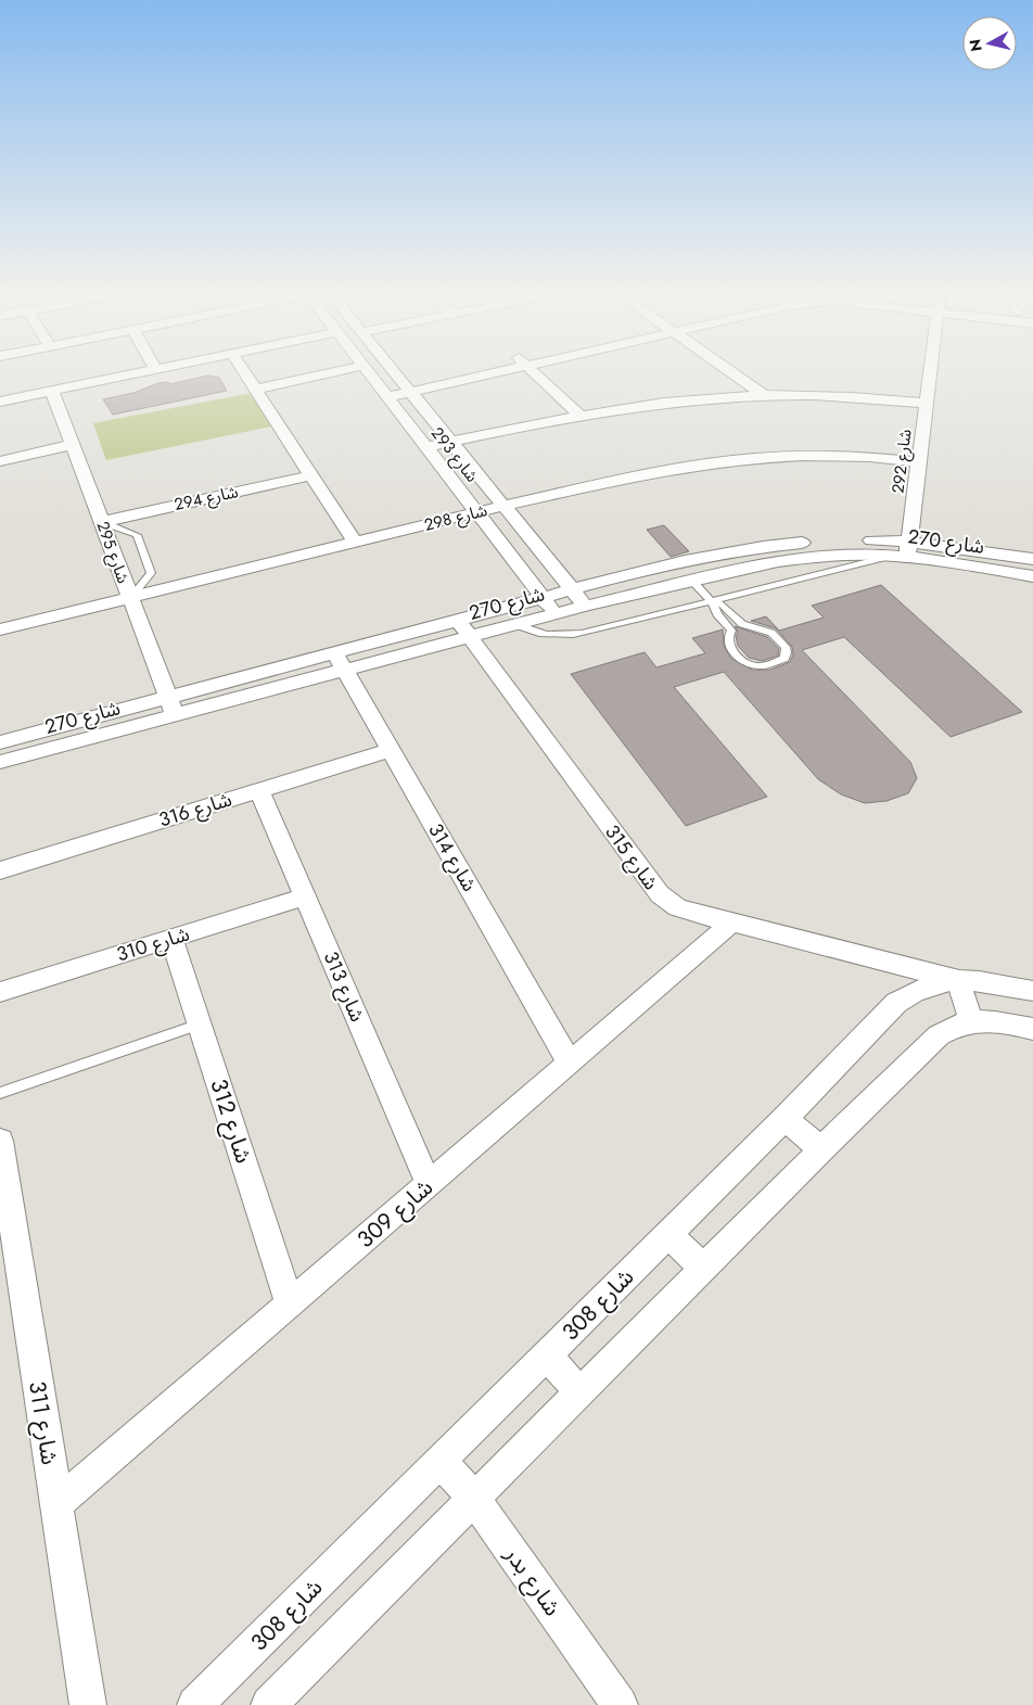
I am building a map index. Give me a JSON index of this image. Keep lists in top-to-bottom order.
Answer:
{
  "streets": {
    "street": [
      "شارع 293",
      "شارع 292",
      "شارع 294",
      "شارع 298",
      "شارع 270",
      "شارع 295",
      "شارع 316",
      "شارع 314",
      "شارع 315",
      "شارع 310",
      "شارع 313",
      "شارع 312",
      "شارع 309",
      "شارع 308",
      "شارع 311",
      "شارع بدر"
    ]
  },
  "crossings": [
    ["شارع 293", "شارع 298"],
    ["شارع 293", "شارع 270"],
    ["شارع 292", "شارع 298"],
    ["شارع 292", "شارع 270"],
    ["شارع 294", "شارع 295"],
    ["شارع 298", "شارع 295"],
    ["شارع 270", "شارع 295"],
    ["شارع 270", "شارع 314"],
    ["شارع 270", "شارع 315"],
    ["شارع 316", "شارع 314"],
    ["شارع 316", "شارع 313"],
    ["شارع 314", "شارع 309"],
    ["شارع 315", "شارع 309"],
    ["شارع 315", "شارع 308"],
    ["شارع 310", "شارع 313"],
    ["شارع 310", "شارع 312"],
    ["شارع 313", "شارع 309"],
    ["شارع 312", "شارع 309"],
    ["شارع 309", "شارع 311"],
    ["شارع 308", "شارع بدر"]
  ],
  "north": "left"
}
